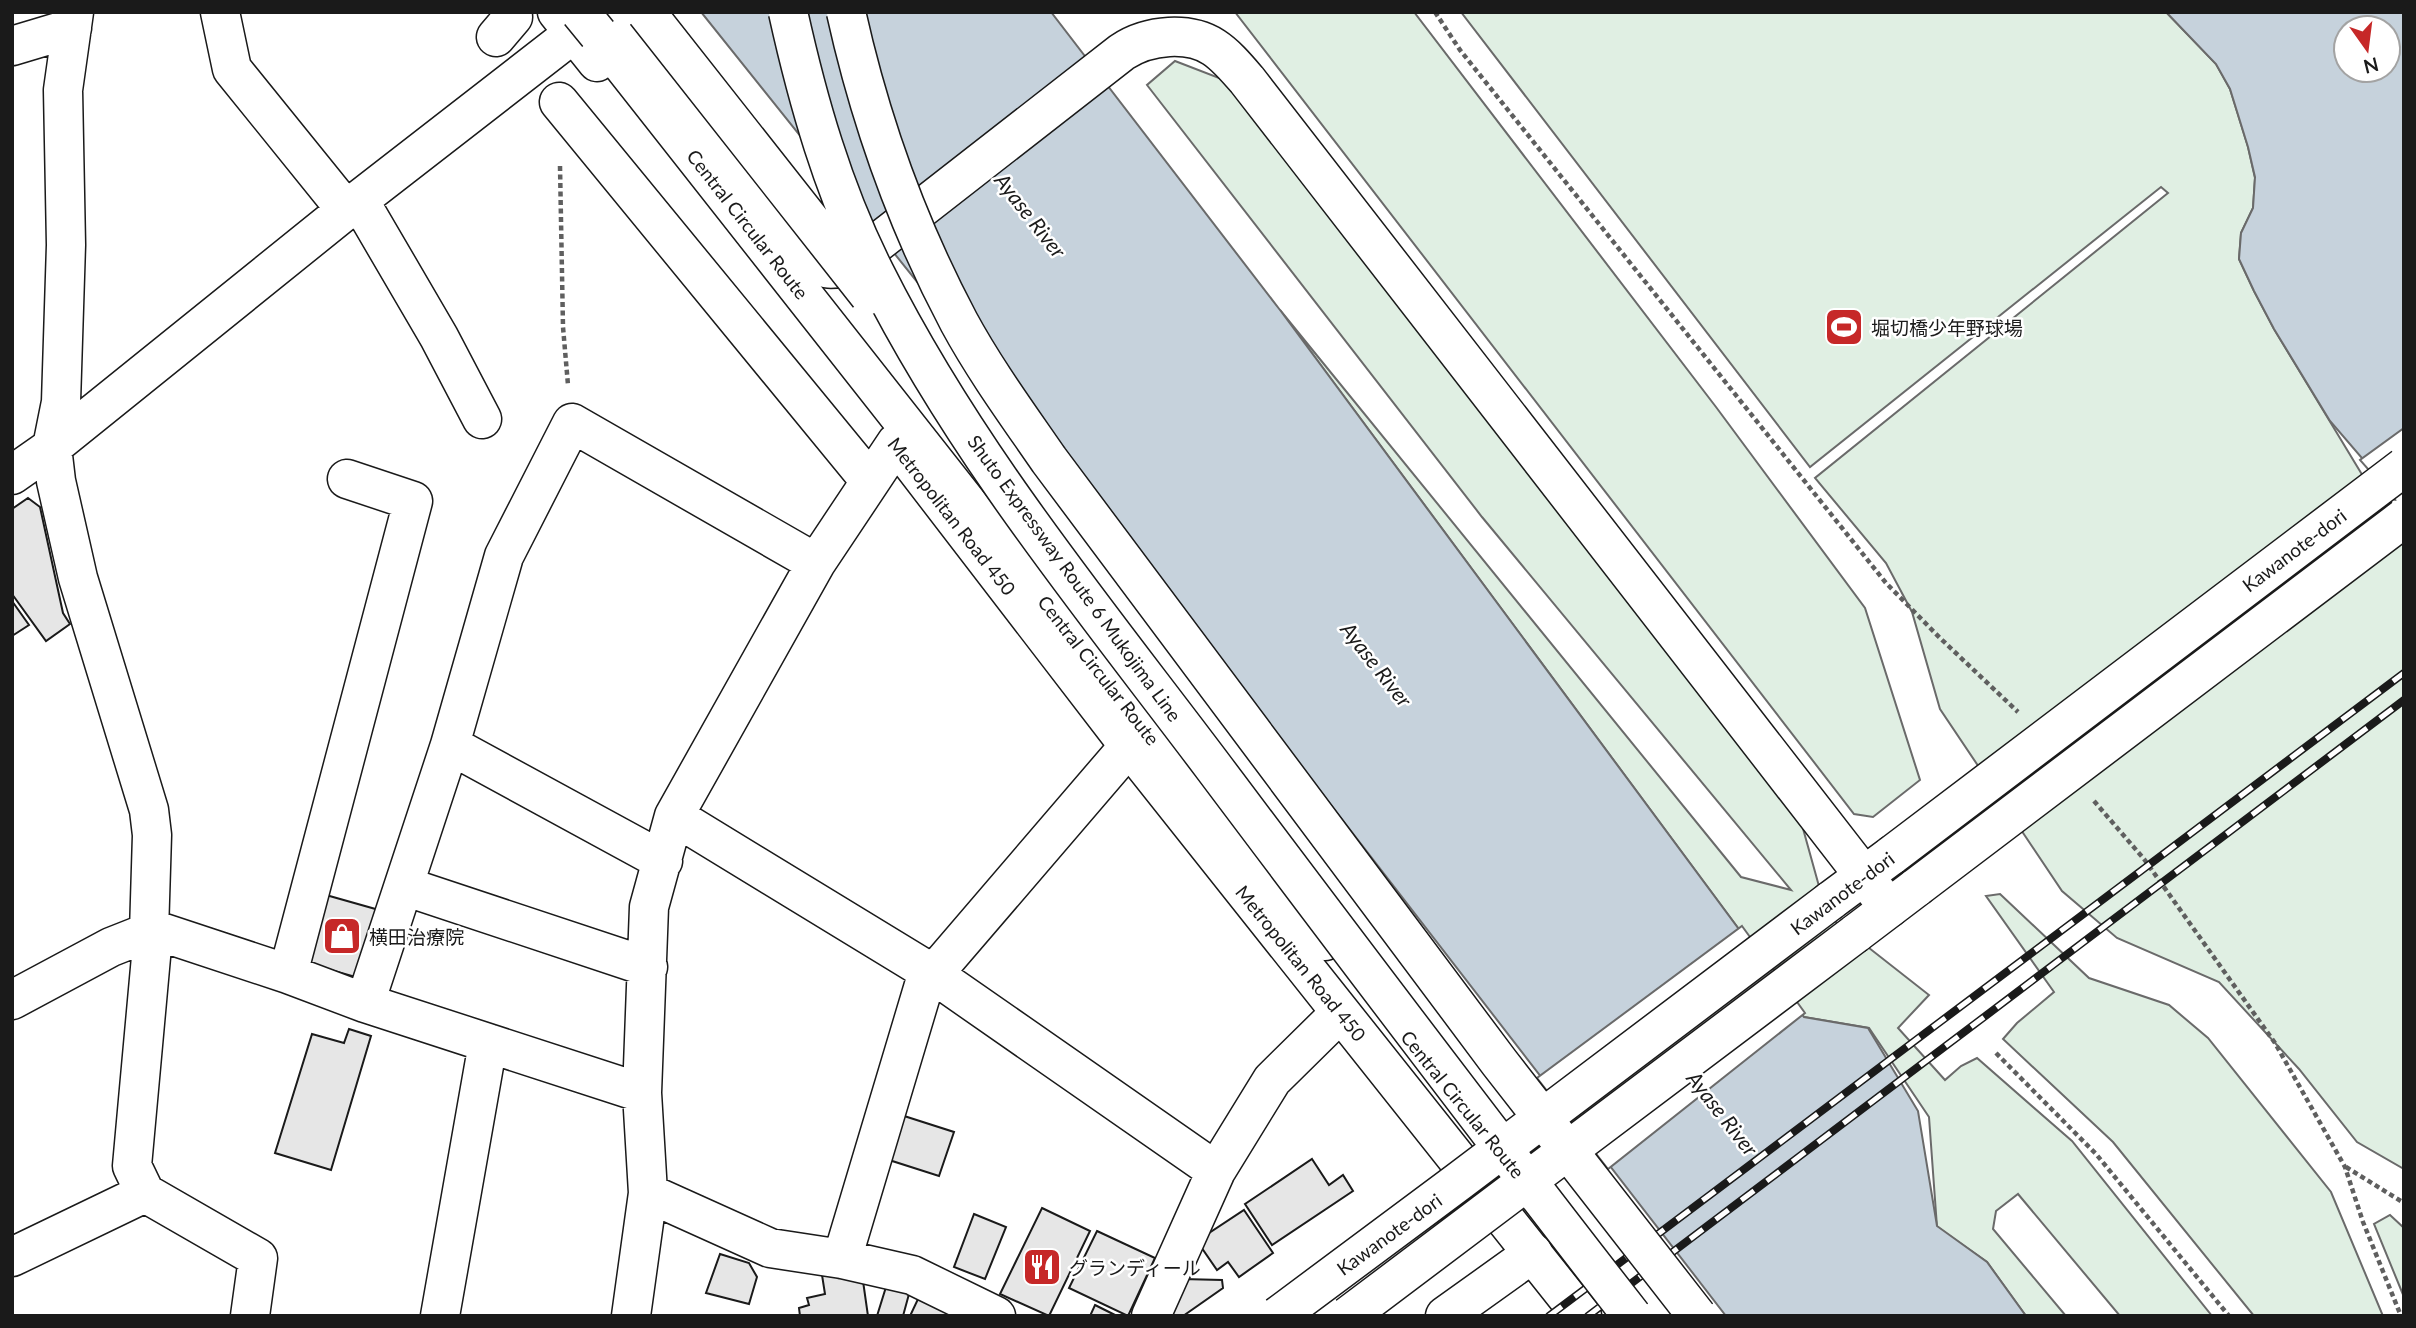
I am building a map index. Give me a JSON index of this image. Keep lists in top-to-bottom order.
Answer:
{
  "streets": {
    "main road": [
      "Central Circular Route",
      "Metropolitan Road 450",
      "Kawanote-dori",
      "Shuto Expressway Route 6 Mukojima Line"
    ]
  },
  "crossings": [
    ["Central Circular Route", "Metropolitan Road 450"],
    ["Central Circular Route", "Shuto Expressway Route 6 Mukojima Line"]
  ],
  "water": ["Ayase River"],
  "places": {
    "sports": ["堀切橋少年野球場"],
    "shop": ["横田治療院"],
    "restaurant": ["グランディール"]
  },
  "north": "bottom"
}
